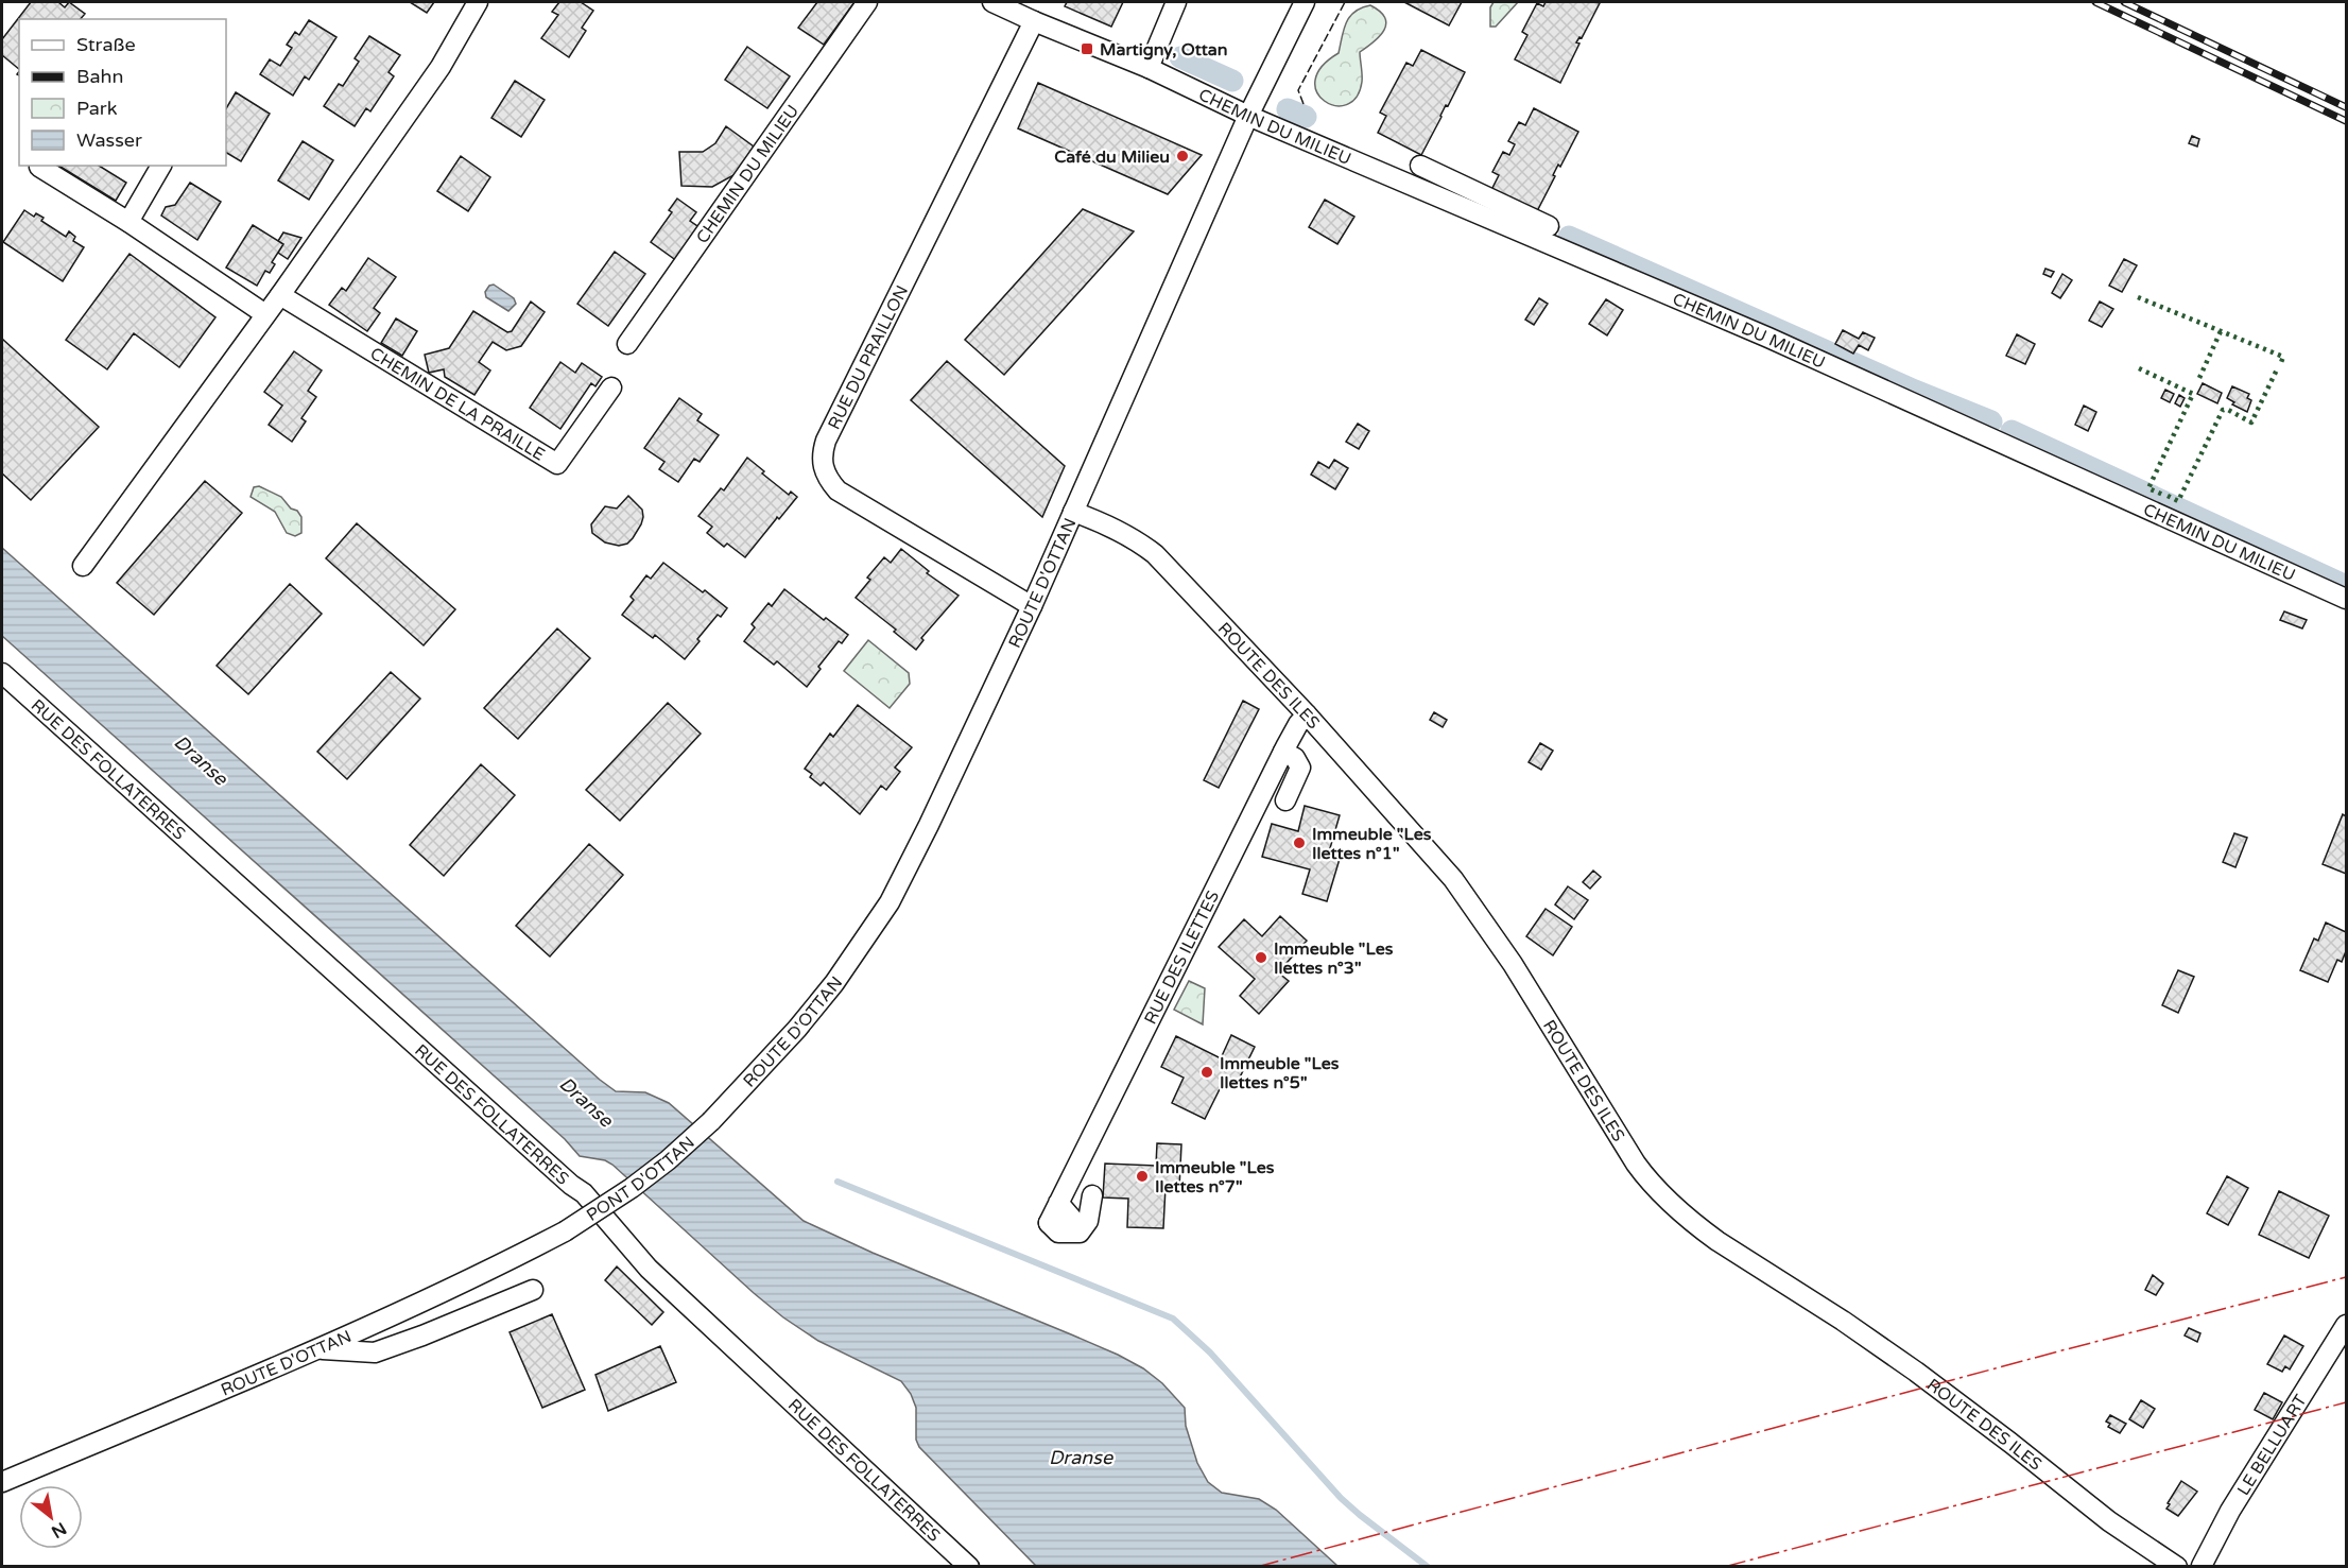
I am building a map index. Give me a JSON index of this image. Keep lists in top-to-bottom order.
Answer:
{
  "streets": {
    "street": [
      "CHEMIN DU MILIEU",
      "RUE DU PRAILLON",
      "CHEMIN DE LA PRAILLE",
      "ROUTE D'OTTAN",
      "ROUTE DES ILES",
      "RUE DES FOLLATERRES",
      "RUE DES ILETTES",
      "PONT D'OTTAN",
      "LE BELLUART"
    ]
  },
  "crossings": [
    ["CHEMIN DU MILIEU", "RUE DU PRAILLON"],
    ["CHEMIN DU MILIEU", "ROUTE D'OTTAN"],
    ["RUE DU PRAILLON", "ROUTE D'OTTAN"],
    ["ROUTE D'OTTAN", "ROUTE DES ILES"],
    ["ROUTE D'OTTAN", "PONT D'OTTAN"],
    ["ROUTE DES ILES", "RUE DES ILETTES"]
  ],
  "water": ["Dranse"],
  "places": {
    "transit": ["Martigny, Ottan"],
    "other": [
      "Café du Milieu",
      "Immeuble \"Les Ilettes n°1\"",
      "Immeuble \"Les Ilettes n°3\"",
      "Immeuble \"Les Ilettes n°5\"",
      "Immeuble \"Les Ilettes n°7\""
    ]
  },
  "legend": [
    "Straße",
    "Bahn",
    "Park",
    "Wasser"
  ],
  "north": "bottom right"
}
